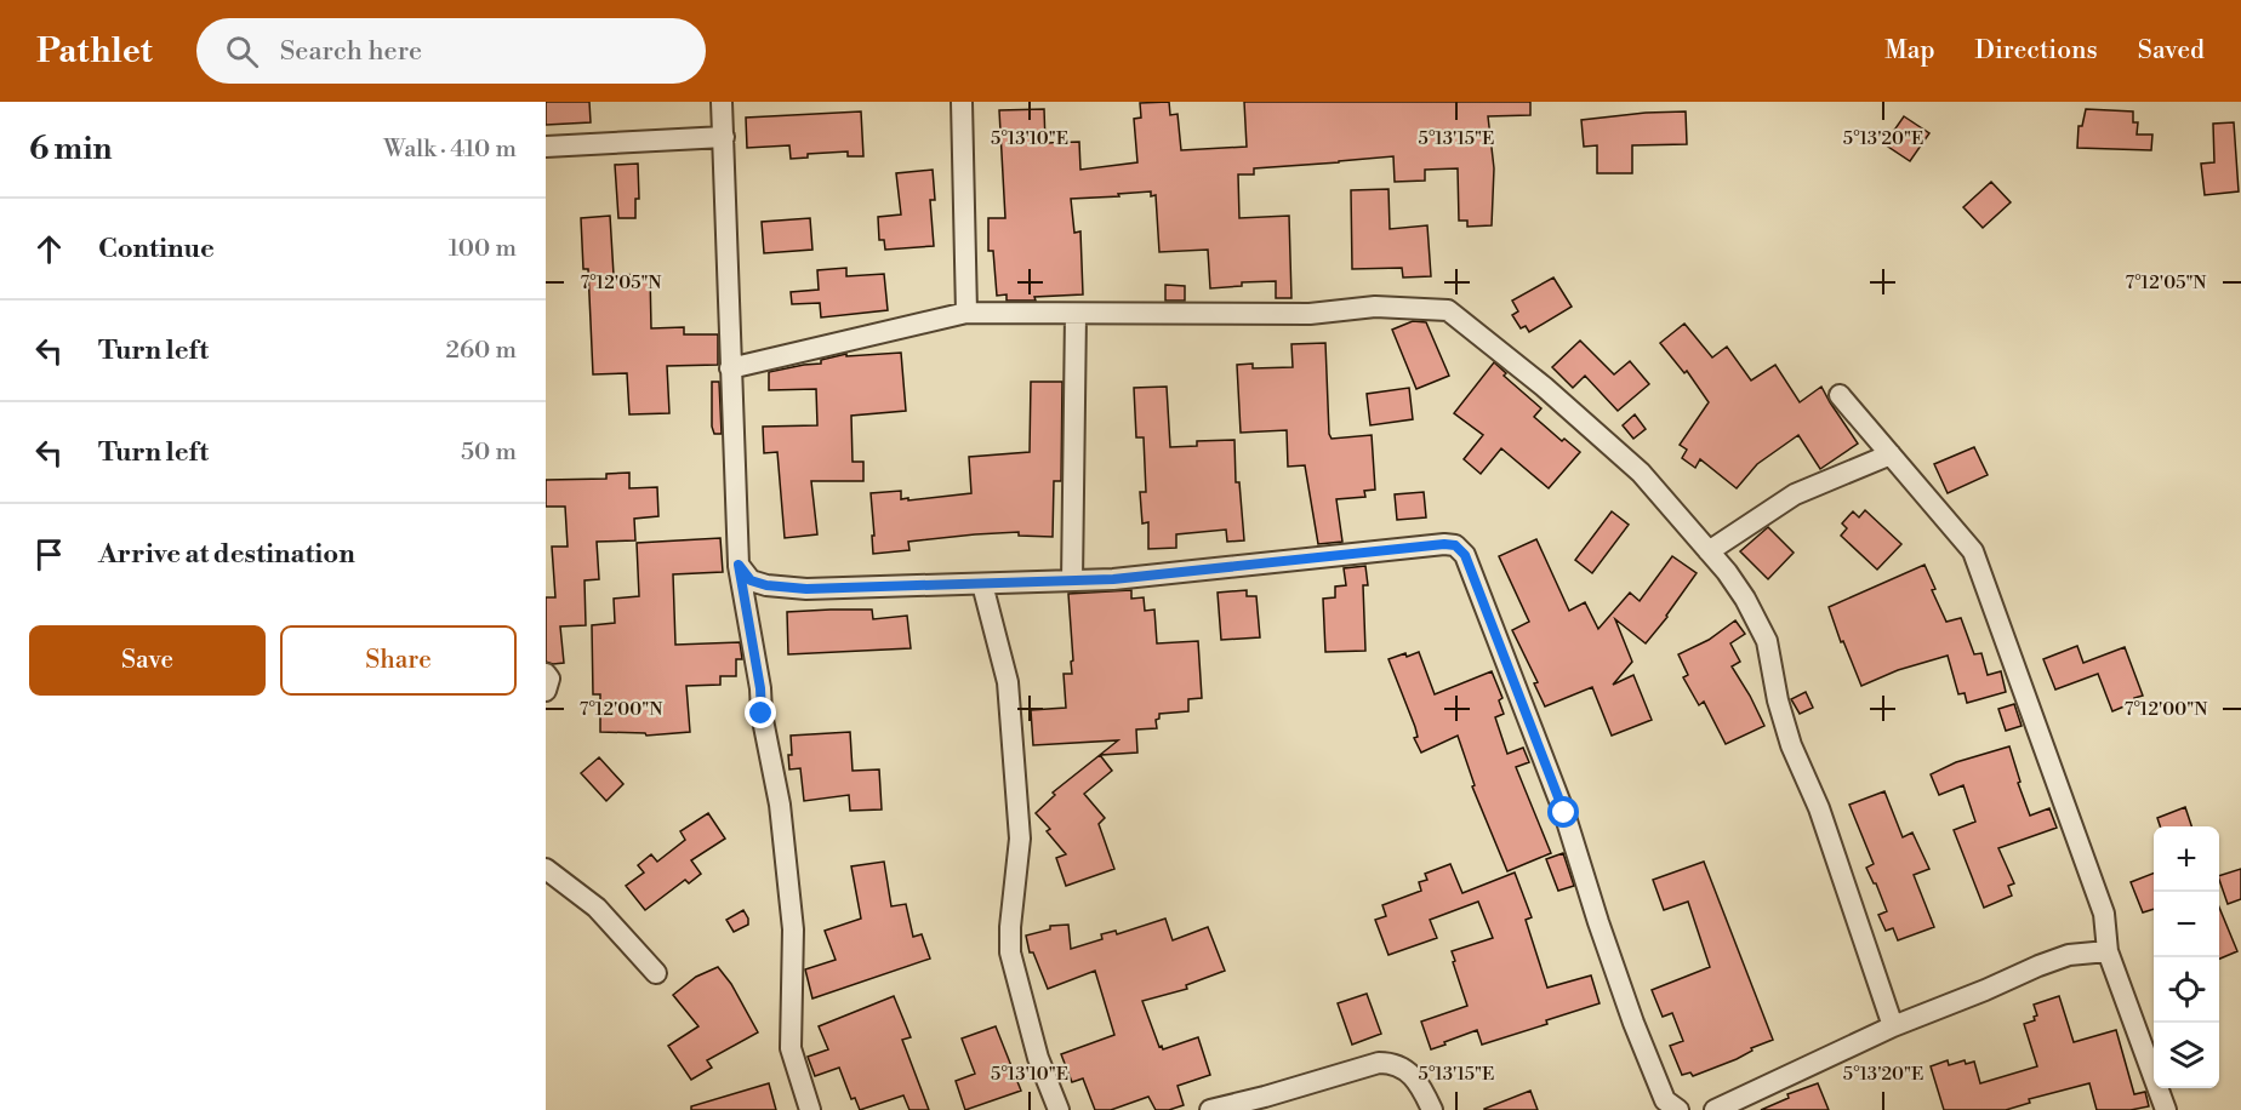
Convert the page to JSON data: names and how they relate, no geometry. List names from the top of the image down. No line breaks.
{"page":{"header":"Pathlet","search":"Search here","nav":["Map","Directions","Saved"],"heading":["6 min","Walk · 410 m"],"list":[["Continue","100 m"],["Turn left","260 m"],["Turn left","50 m"],"Arrive at destination"],"buttons":["Save","Share"],"map_buttons":["+","−"]},"coordinates":["5°13'10\"E","5°13'15\"E","5°13'20\"E","7°12'05\"N","7°12'00\"N"]}
